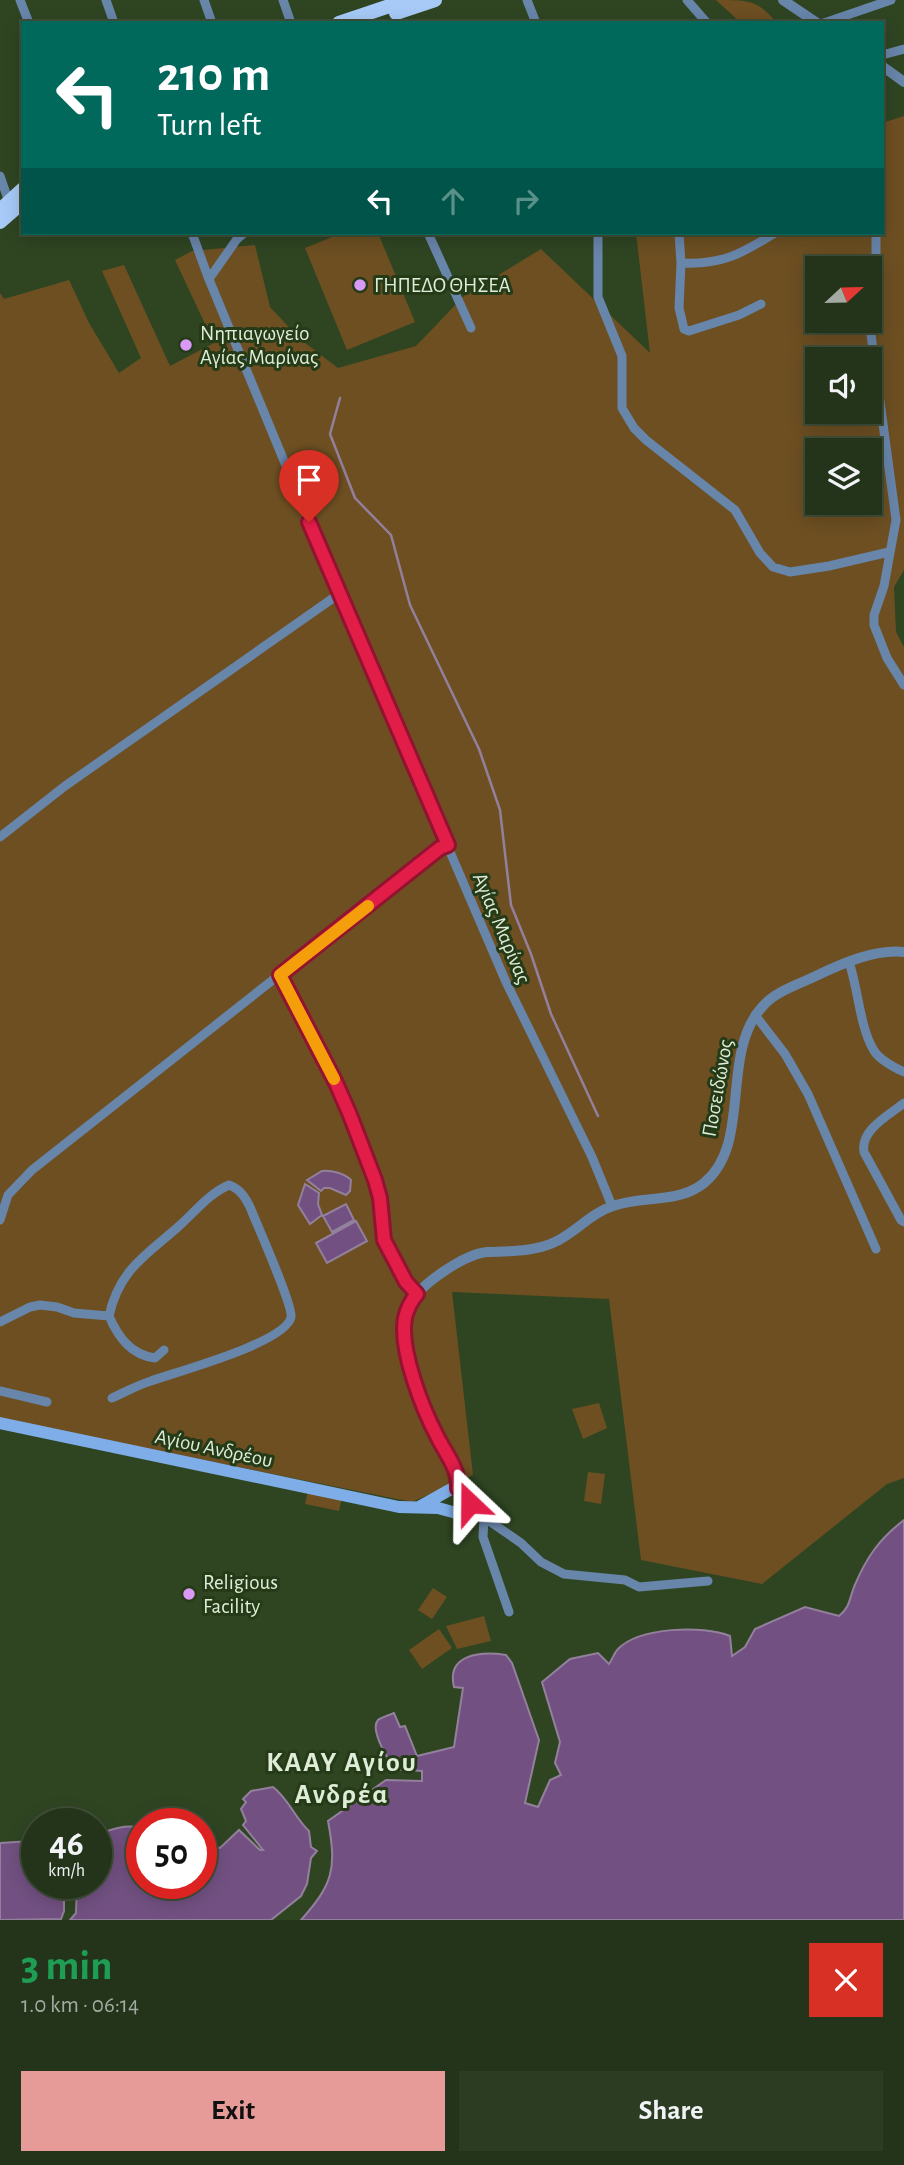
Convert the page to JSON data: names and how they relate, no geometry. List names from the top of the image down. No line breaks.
{"streets":{"main road":["Αγίου Ανδρέου"],"street":["Αγίας Μαρίνας","Ποσειδώνος"]},"crossings":[["Αγίας Μαρίνας","Ποσειδώνος"]],"districts":["ΚΑΑΥ Αγίου Ανδρέα"],"places":["ΓΗΠΕΔΟ ΘΗΣΕΑ","Νηπιαγωγείο Αγίας Μαρίνας","Religious Facility"],"north":"right","page":{"turn":["210 m","Turn left"],"speed":"46 km/h","limit":"50","heading":["3 min","1.0 km · 06:14"],"buttons":["Exit","Share"]}}
